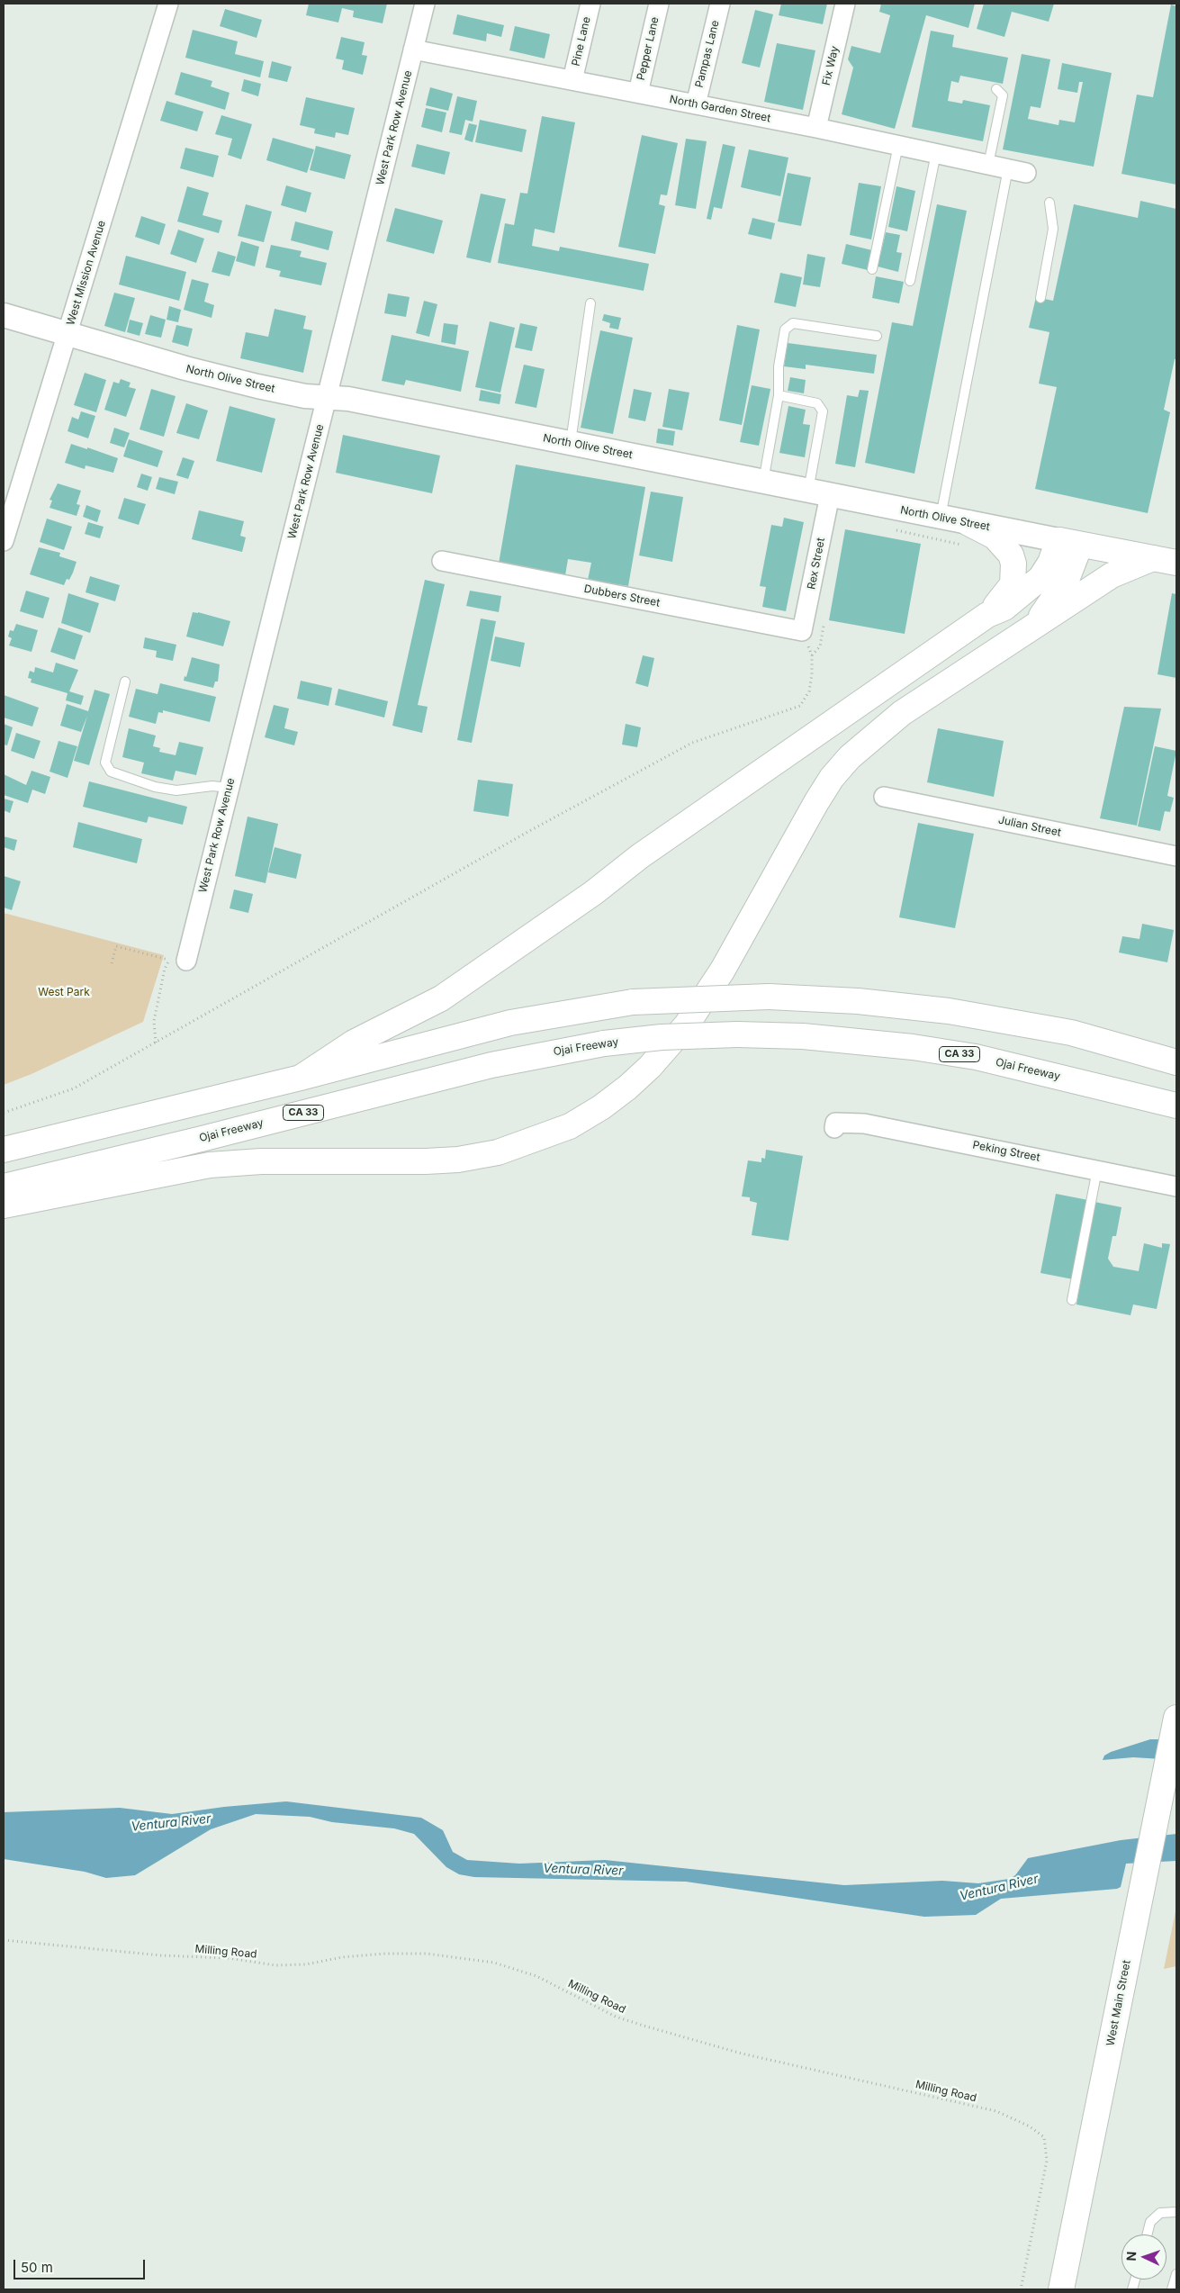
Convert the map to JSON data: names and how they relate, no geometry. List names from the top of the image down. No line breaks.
{"streets":{"main road":["North Olive Street","Ojai Freeway","CA 33","West Main Street"],"street":["Pine Lane","Pepper Lane","Pampas Lane","Fix Way","North Garden Street","West Park Row Avenue","West Mission Avenue","Rex Street","Dubbers Street","Julian Street","Peking Street"],"path":["Milling Road"]},"crossings":[["Pine Lane","North Garden Street"],["Pepper Lane","North Garden Street"],["Pampas Lane","North Garden Street"],["Fix Way","North Garden Street"],["North Garden Street","West Park Row Avenue"],["West Park Row Avenue","North Olive Street"],["West Mission Avenue","North Olive Street"],["North Olive Street","Rex Street"],["Rex Street","Dubbers Street"]],"water":["Ventura River"],"parks":["West Park"],"scale_bar":"50 m","north":"left"}
